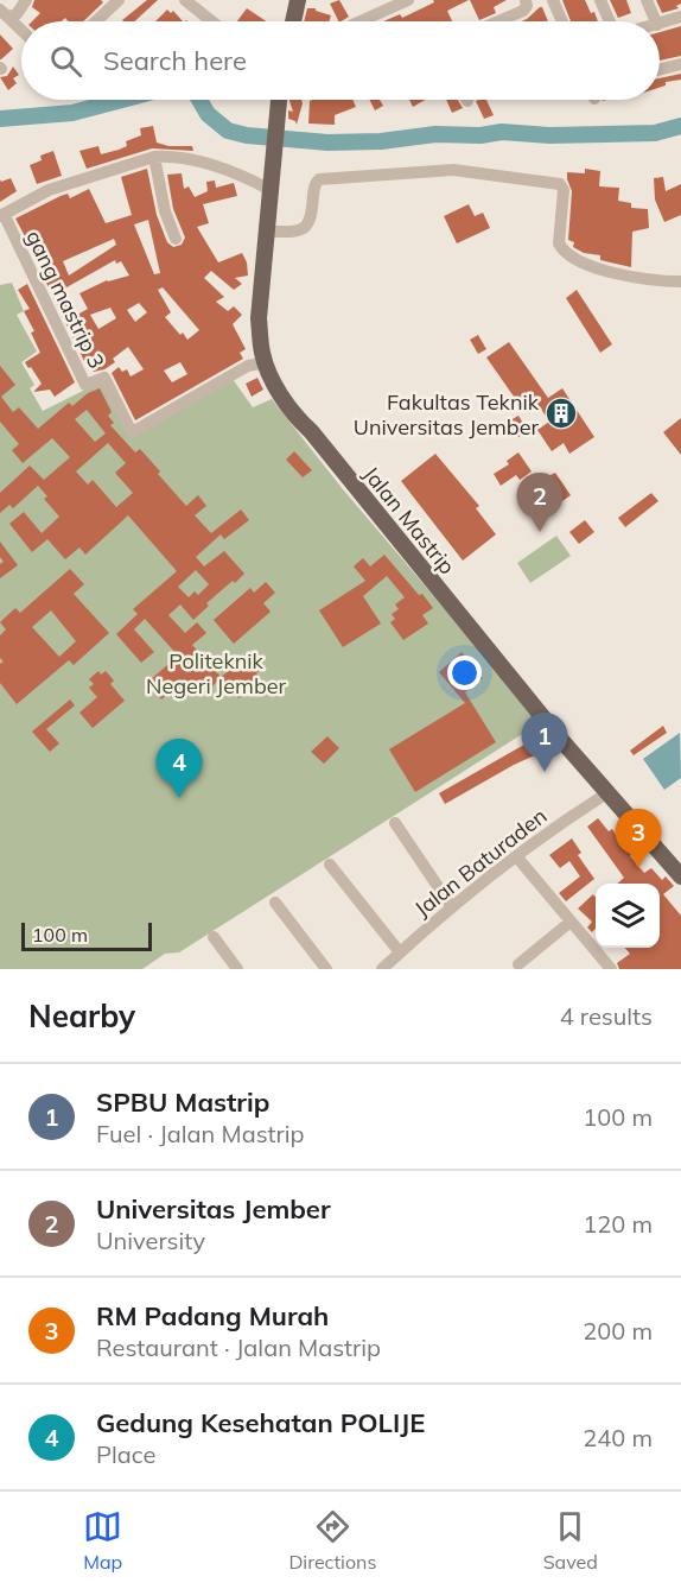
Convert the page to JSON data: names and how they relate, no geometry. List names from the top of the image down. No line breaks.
{"streets":{"main road":["Jalan Mastrip"],"street":["gang mastrip 3","Jalan Baturaden"]},"crossings":[["gang mastrip 3","Jalan Mastrip"],["Jalan Mastrip","Jalan Baturaden"]],"parks":["Politeknik Negeri Jember"],"places":{"building":["Fakultas Teknik Universitas Jember"]},"scale_bar":"100 m","page":{"search":"Search here","pins":["2","1","4","3"],"scale":"100 m","heading":["Nearby","4 results"],"list":[{"mark":"1","name":"SPBU Mastrip","note":"Fuel · Jalan Mastrip","value":"100 m"},{"mark":"2","name":"Universitas Jember","note":"University","value":"120 m"},{"mark":"3","name":"RM Padang Murah","note":"Restaurant · Jalan Mastrip","value":"200 m"},{"mark":"4","name":"Gedung Kesehatan POLIJE","note":"Place","value":"240 m"}],"nav":["Map","Directions","Saved"]}}
